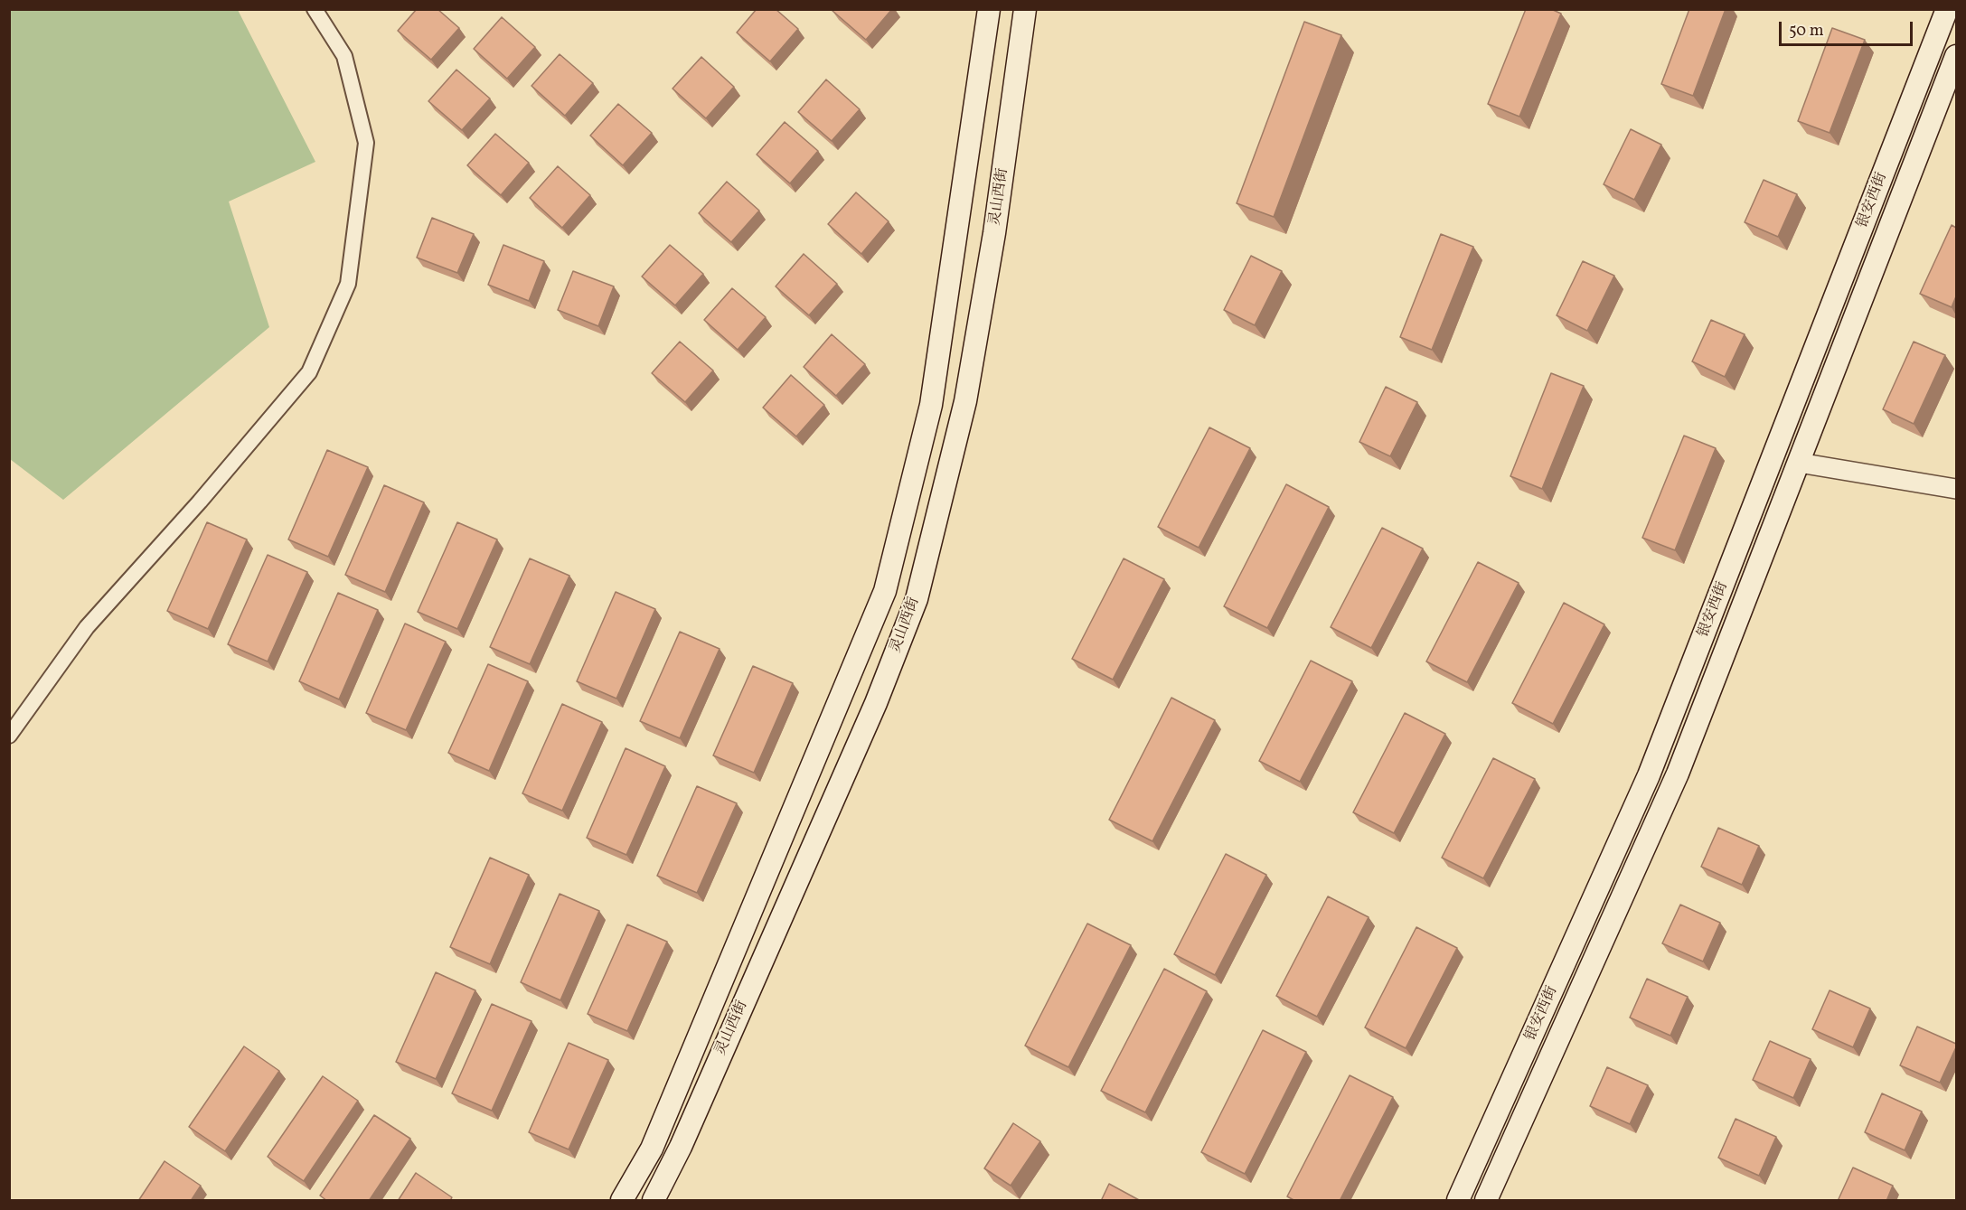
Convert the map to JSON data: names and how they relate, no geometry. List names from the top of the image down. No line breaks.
{"streets":{"main road":["灵山西街","银安西街"]},"scale_bar":"50 m"}
